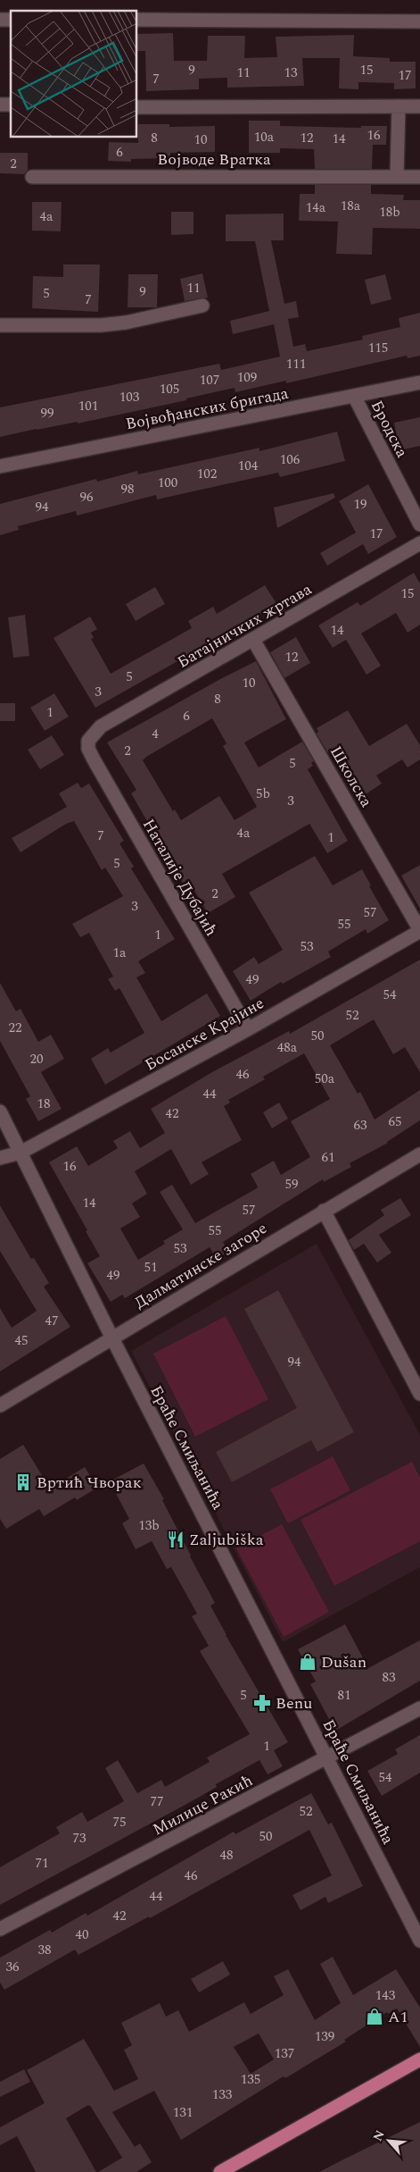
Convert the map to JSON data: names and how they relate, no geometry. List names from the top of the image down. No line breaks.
{"streets":{"street":["Војводе Вратка","Војвођанских бригада","Бродска","Батајничких жртава","Школска","Наталије Дубајић","Босанске Крајине","Далматинске загоре","Браће Смиљанића","Милице Ракић"]},"crossings":[["Војвођанских бригада","Бродска"],["Батајничких жртава","Школска"],["Батајничких жртава","Наталије Дубајић"],["Школска","Босанске Крајине"],["Наталије Дубајић","Босанске Крајине"],["Босанске Крајине","Браће Смиљанића"],["Далматинске загоре","Браће Смиљанића"],["Браће Смиљанића","Милице Ракић"]],"places":{"building":["Вртић Чворак"],"restaurant":["Zaljubiška"],"shop":["Dušan","A1"],"pharmacy":["Benu"]},"house_numbers":["9","15","11","13","17","7","16","10a","8","12","14","10","6","2","18a","14a","18b","4a","11","9","5","7","115","111","109","107","105","103","101","99","106","104","102","100","98","96","19","94","17","15","14","12","5","10","3","8","1","6","4","2","5","5b","3","4a","7","1","5","2","3","57","55","1","53","1a","49","54","52","22","50","48a","20","46","50a","44","18","42","65","63","61","16","59","14","57","55","53","51","49","47","45","94","13b","83","5","81","1","54","77","52","75","50","73","48","71","46","44","42","40","38","36","143","139","137","135","133","131"],"north":"top left"}
